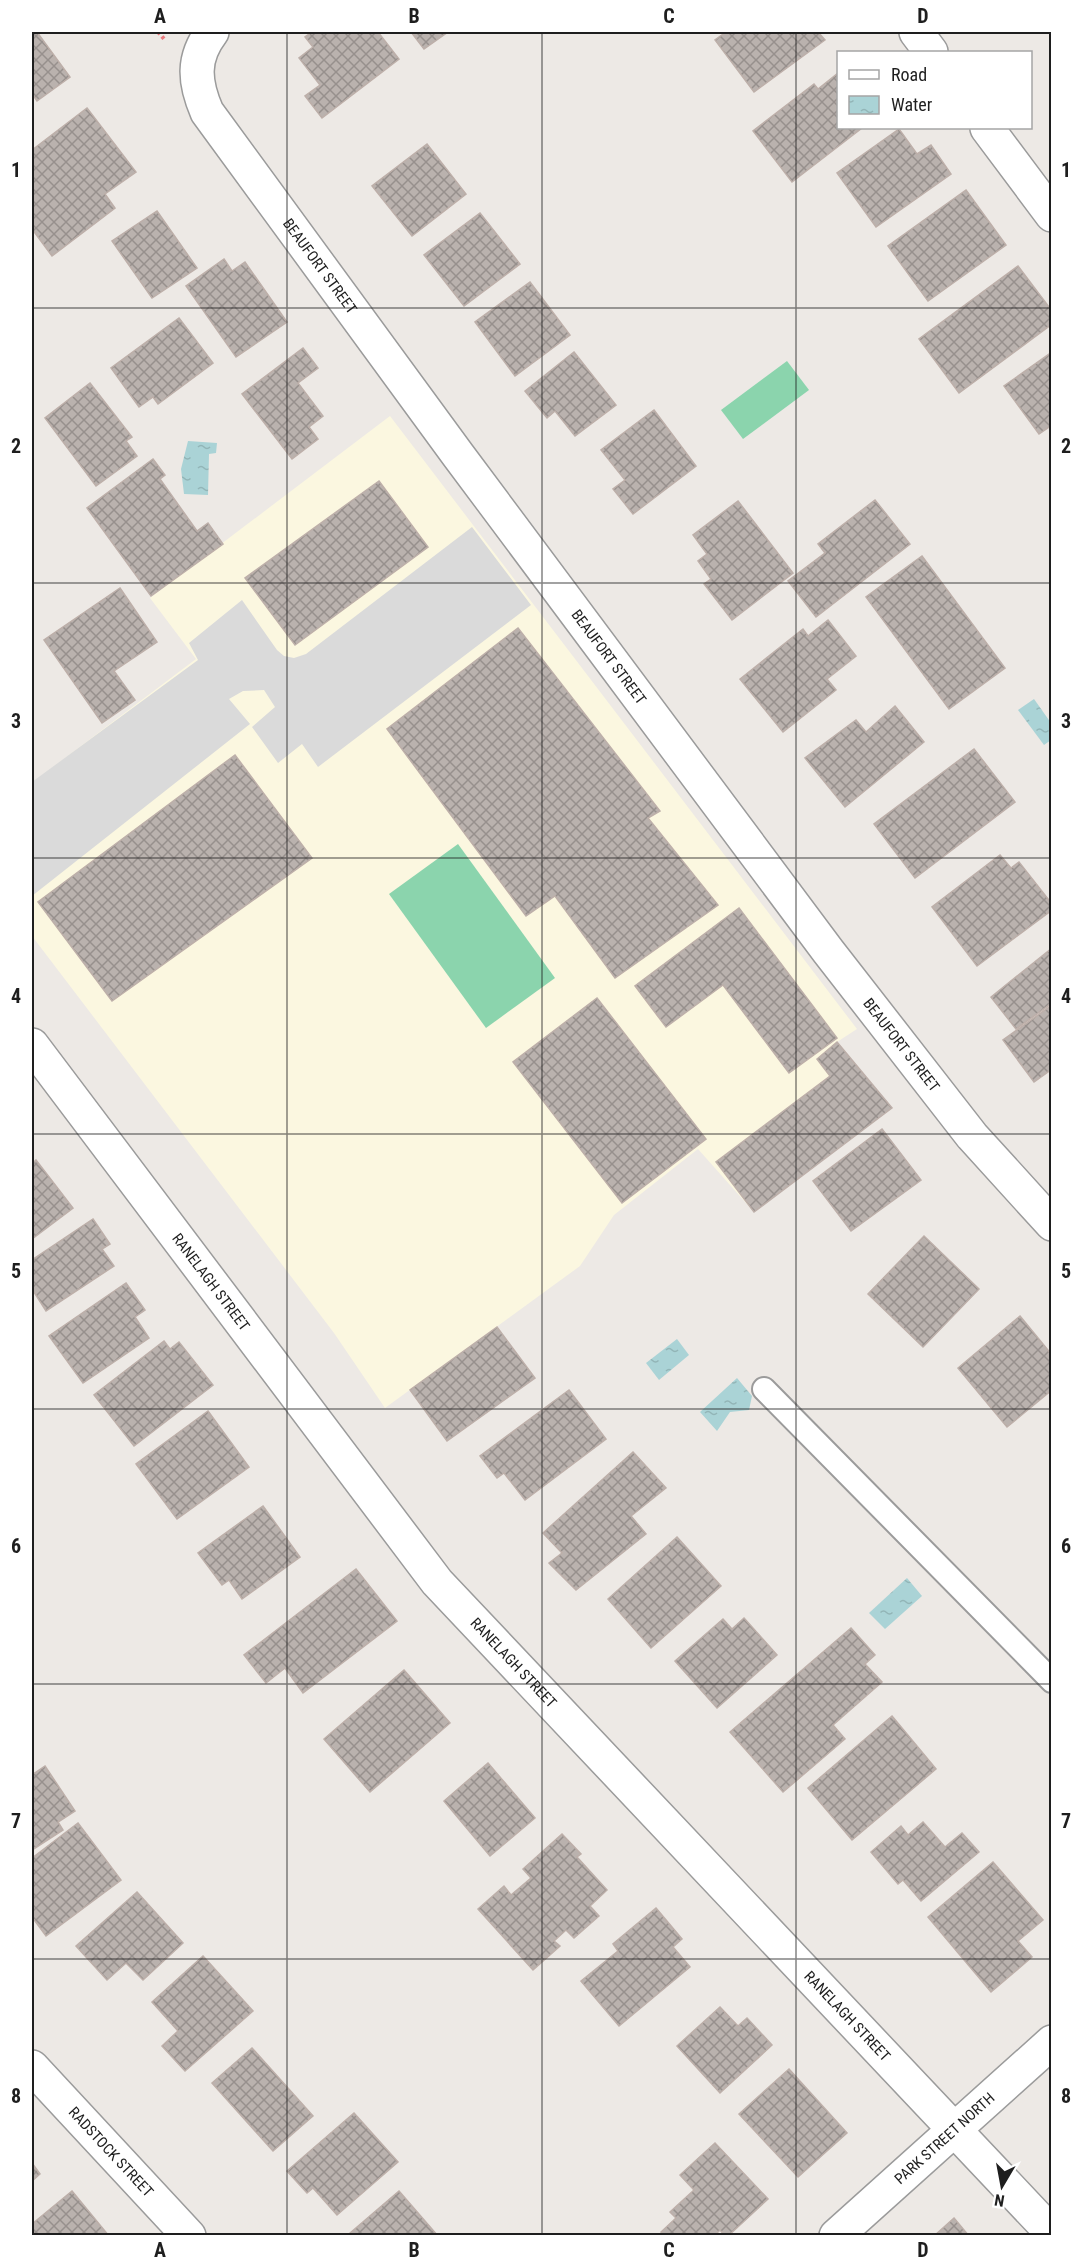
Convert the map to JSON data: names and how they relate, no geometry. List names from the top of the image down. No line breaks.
{"streets":{"street":["BEAUFORT STREET","RANELAGH STREET","PARK STREET NORTH","RADSTOCK STREET"]},"crossings":[["RANELAGH STREET","PARK STREET NORTH"]],"legend":["Road","Water"],"north":"bottom","grid":{"columns":["A","B","C","D"],"rows":["1","2","3","4","5","6","7","8"]}}
